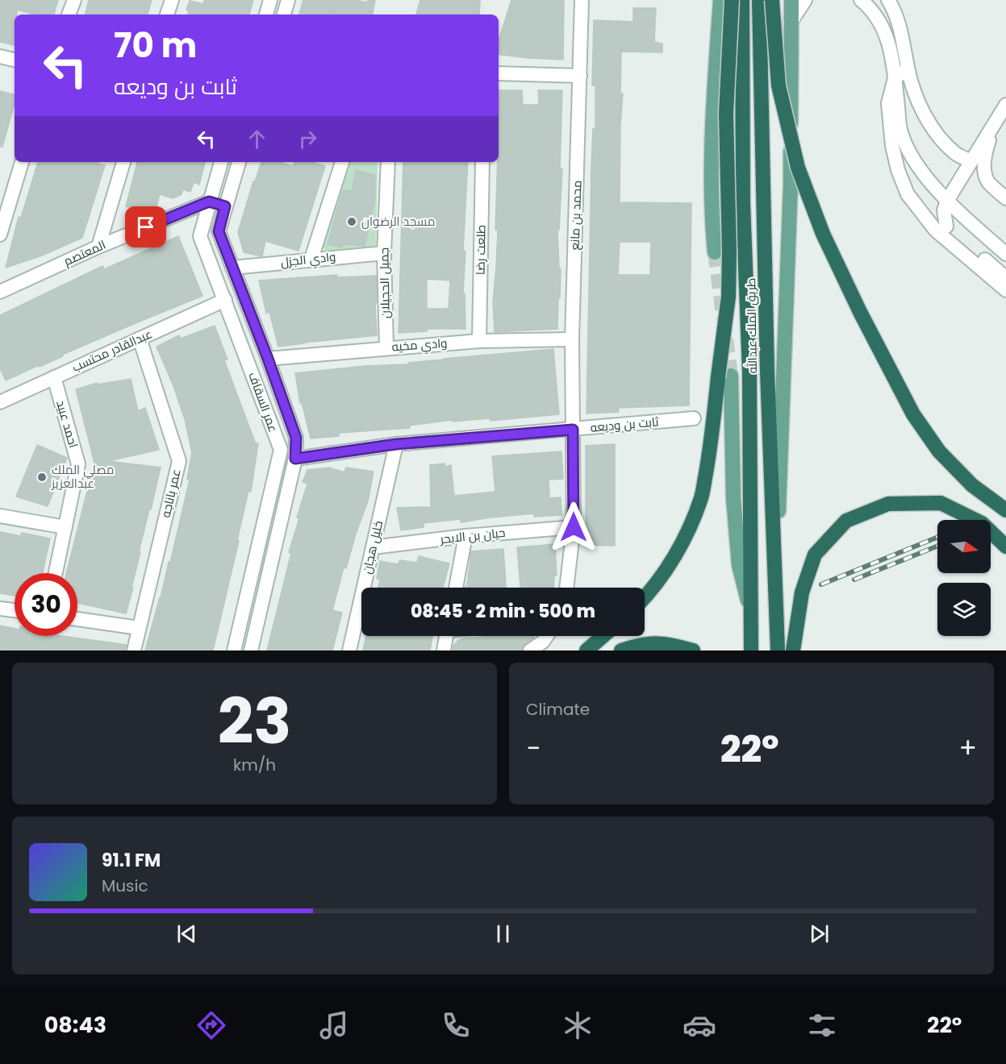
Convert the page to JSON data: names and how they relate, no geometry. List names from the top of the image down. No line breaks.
{"streets":{"highway":["طريق الملك عبدالله"],"street":["محمد بن مانع","طلعت رضا","المعتصم","وادي الجزل","جميل الحجيلان","وادي مخيه","عبدالقادر محتسب","عمر السقاف","احمد عبيد","ثابت بن وديعه","عمر باناجه","حيان بن الابحر","خليل هجان"]},"crossings":[["محمد بن مانع","وادي مخيه"],["محمد بن مانع","ثابت بن وديعه"],["محمد بن مانع","حيان بن الابحر"],["طلعت رضا","وادي مخيه"],["المعتصم","عمر السقاف"],["وادي الجزل","جميل الحجيلان"],["وادي الجزل","عمر السقاف"],["جميل الحجيلان","وادي مخيه"],["وادي مخيه","عمر السقاف"],["عبدالقادر محتسب","عمر السقاف"],["عبدالقادر محتسب","احمد عبيد"],["عبدالقادر محتسب","عمر باناجه"],["عمر السقاف","ثابت بن وديعه"],["ثابت بن وديعه","خليل هجان"],["حيان بن الابحر","خليل هجان"]],"places":["مسجد الرضوان","مصلي الملك عبدالعزيز"],"north":"right","page":{"turn":["70 m","ثابت بن وديعه"],"limit":"30","trip":"08:45 · 2 min · 500 m","tile":[["23","km/h"],"Climate"],"heat":["−","22°","+"],"song":["91.1 FM","Music"],"tabs":["08:43","22°"]}}
